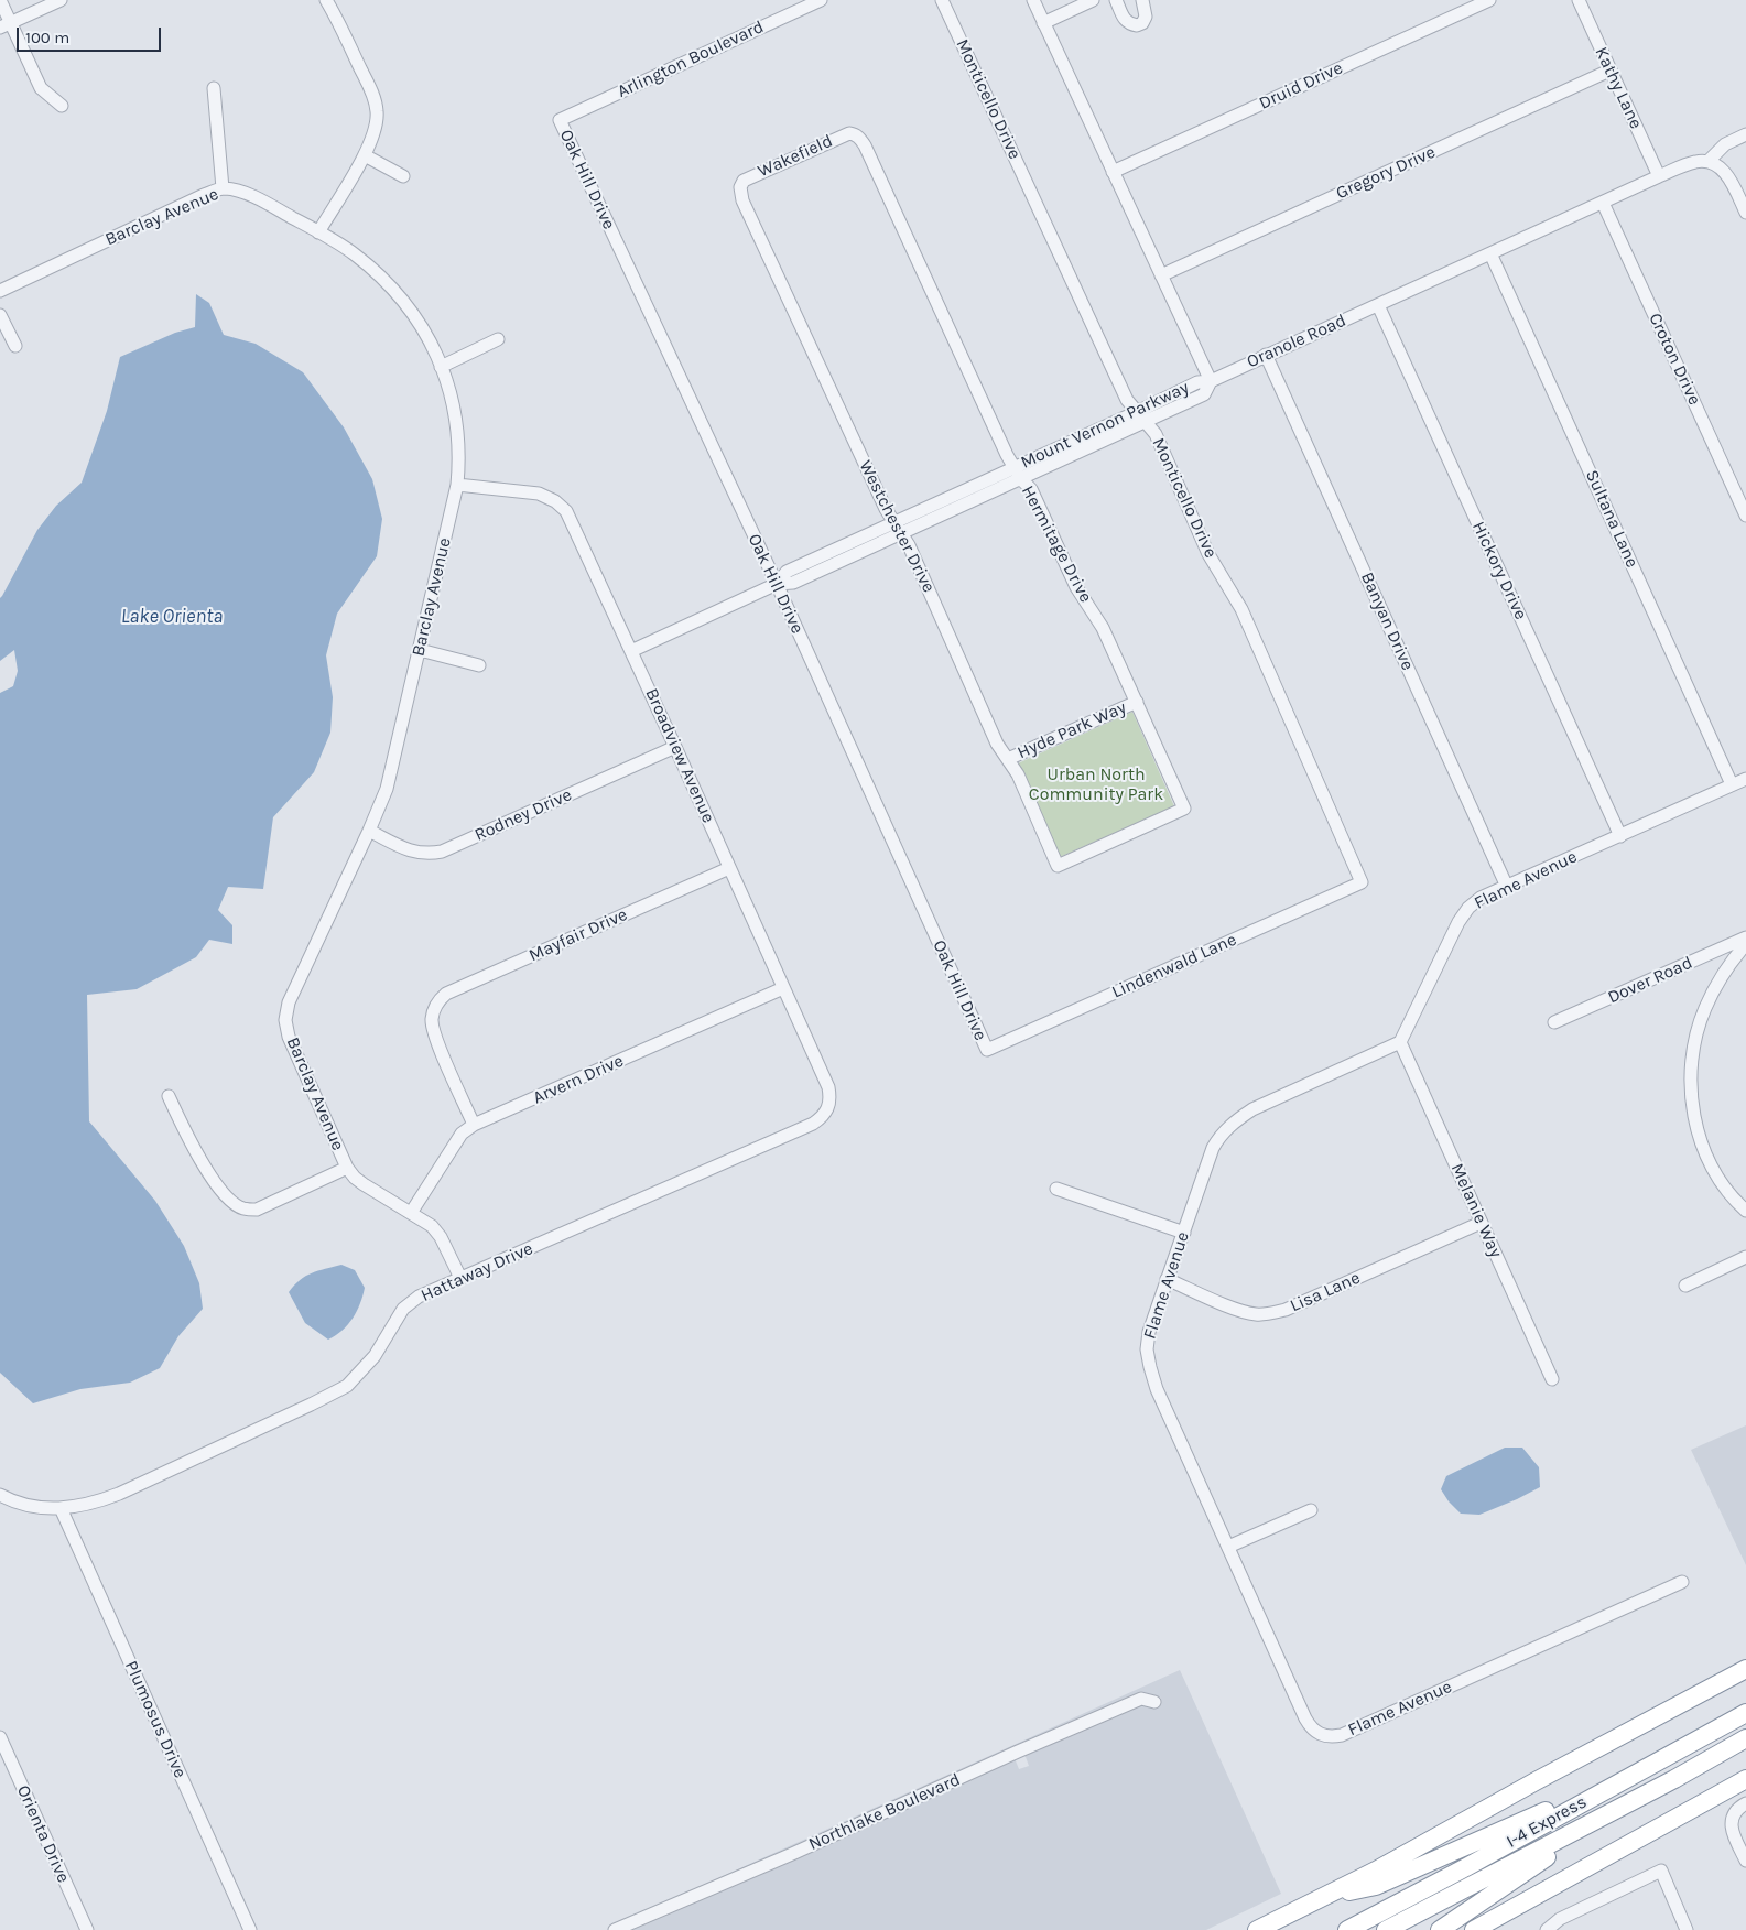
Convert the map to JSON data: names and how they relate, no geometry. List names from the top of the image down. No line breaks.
{"streets":{"highway":["I-4 Express"],"street":["Arlington Boulevard","Druid Drive","Kathy Lane","Monticello Drive","Wakefield","Gregory Drive","Oak Hill Drive","Barclay Avenue","Oranole Road","Croton Drive","Mount Vernon Parkway","Sultana Lane","Westchester Drive","Hermitage Drive","Hickory Drive","Banyan Drive","Hyde Park Way","Broadview Avenue","Rodney Drive","Flame Avenue","Mayfair Drive","Lindenwald Lane","Dover Road","Arvern Drive","Melanie Way","Hattaway Drive","Lisa Lane","Plumosus Drive","Northlake Boulevard","Orienta Drive"]},"crossings":[["Arlington Boulevard","Oak Hill Drive"],["Kathy Lane","Gregory Drive"],["Kathy Lane","Oranole Road"],["Monticello Drive","Mount Vernon Parkway"],["Monticello Drive","Lindenwald Lane"],["Wakefield","Westchester Drive"],["Wakefield","Hermitage Drive"],["Oak Hill Drive","Mount Vernon Parkway"],["Oak Hill Drive","Lindenwald Lane"],["Barclay Avenue","Broadview Avenue"],["Barclay Avenue","Rodney Drive"],["Barclay Avenue","Arvern Drive"],["Barclay Avenue","Hattaway Drive"],["Oranole Road","Croton Drive"],["Oranole Road","Mount Vernon Parkway"],["Oranole Road","Sultana Lane"],["Oranole Road","Hickory Drive"],["Oranole Road","Banyan Drive"],["Mount Vernon Parkway","Westchester Drive"],["Mount Vernon Parkway","Hermitage Drive"],["Mount Vernon Parkway","Broadview Avenue"],["Sultana Lane","Flame Avenue"],["Westchester Drive","Hermitage Drive"],["Westchester Drive","Hyde Park Way"],["Hermitage Drive","Hyde Park Way"],["Hickory Drive","Flame Avenue"],["Banyan Drive","Flame Avenue"],["Broadview Avenue","Rodney Drive"],["Broadview Avenue","Mayfair Drive"],["Broadview Avenue","Arvern Drive"],["Broadview Avenue","Hattaway Drive"],["Flame Avenue","Melanie Way"],["Flame Avenue","Lisa Lane"],["Mayfair Drive","Arvern Drive"],["Melanie Way","Lisa Lane"],["Hattaway Drive","Plumosus Drive"]],"water":["Lake Orienta"],"parks":["Urban North Community Park"],"scale_bar":"100 m"}
